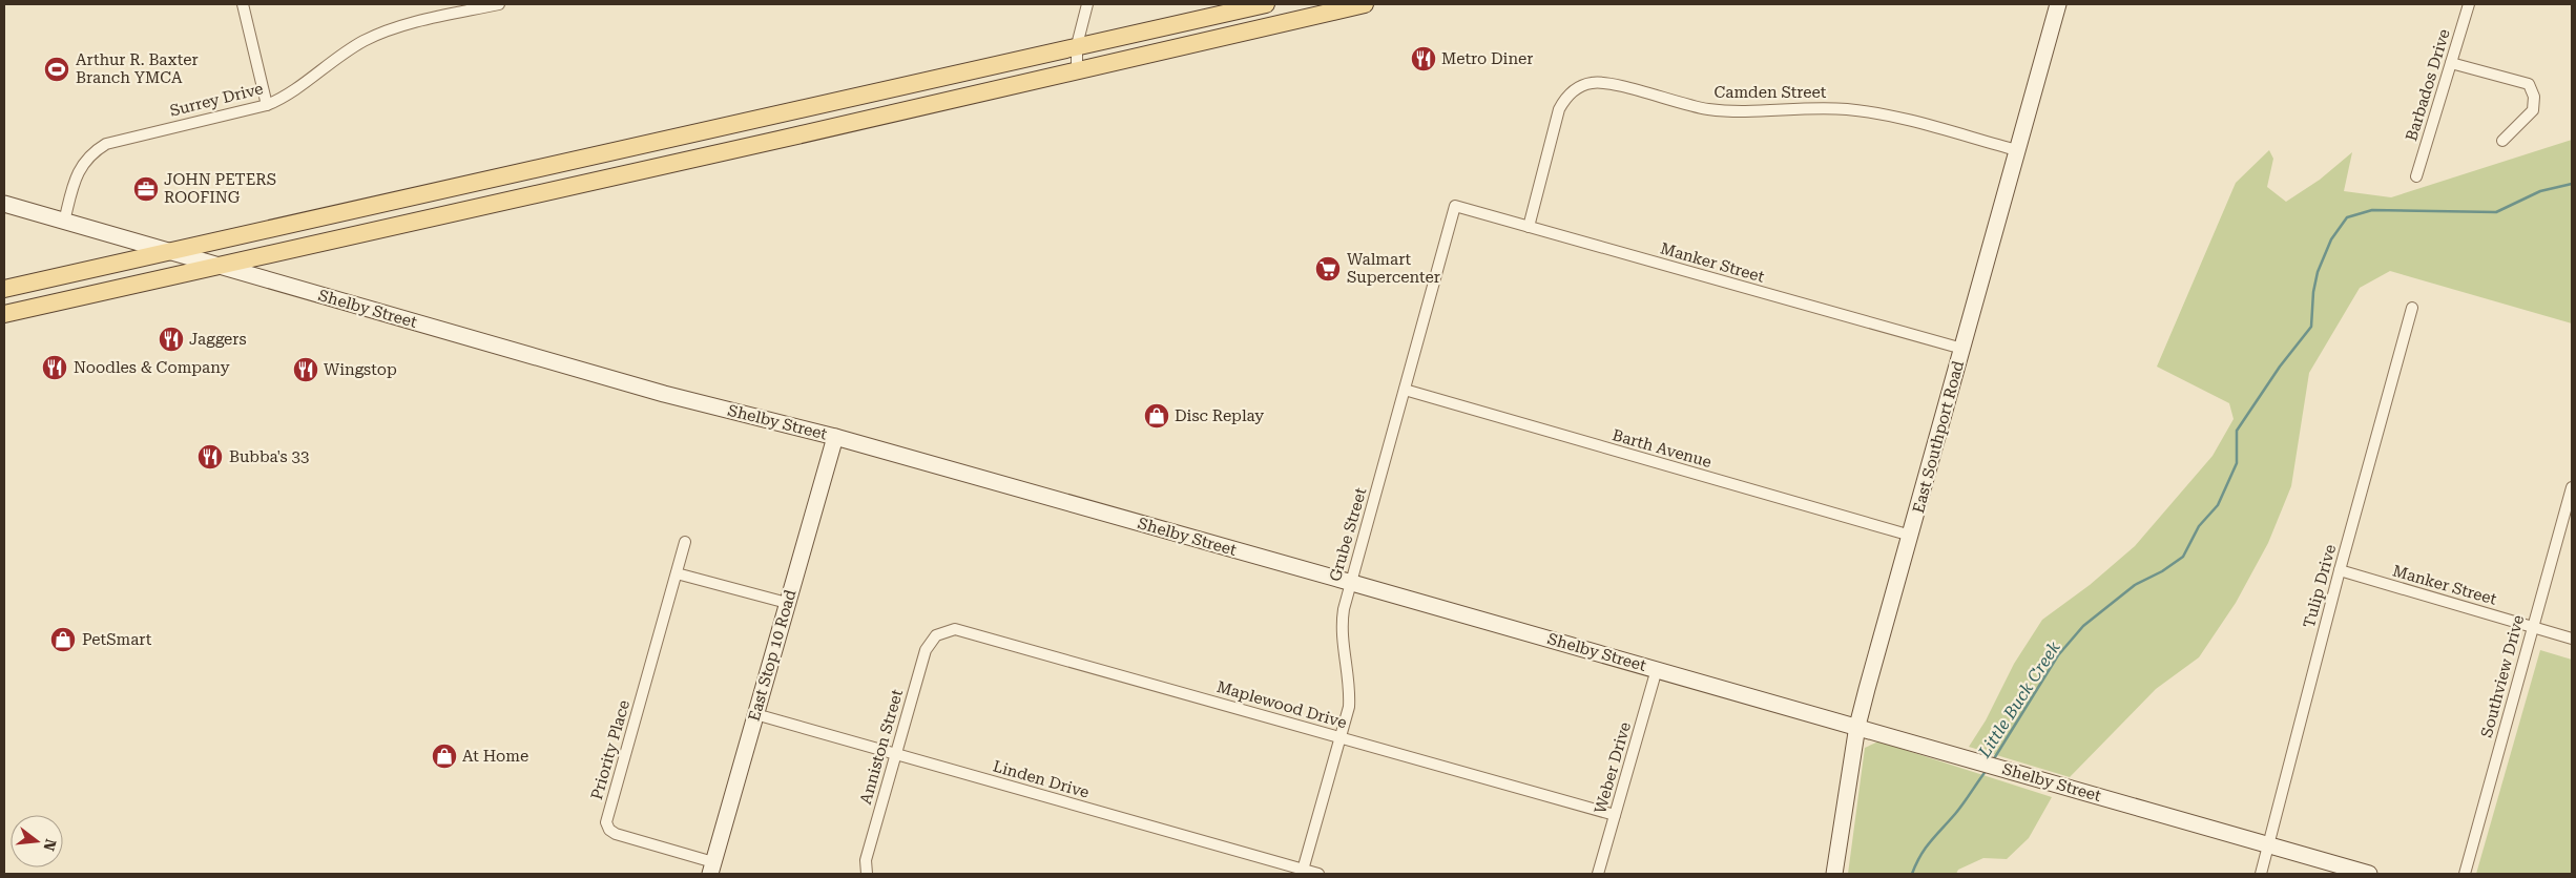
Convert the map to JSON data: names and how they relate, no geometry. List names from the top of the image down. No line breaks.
{"streets":{"street":["Barbados Drive","Camden Street","Surrey Drive","Manker Street","Shelby Street","East Southport Road","Barth Avenue","Grube Street","Tulip Drive","East Stop 10 Road","Southview Drive","Maplewood Drive","Anniston Street","Priority Place","Weber Drive","Linden Drive"]},"crossings":[["Camden Street","Manker Street"],["Camden Street","East Southport Road"],["Surrey Drive","Shelby Street"],["Manker Street","East Southport Road"],["Manker Street","Grube Street"],["Manker Street","Tulip Drive"],["Manker Street","Southview Drive"],["Shelby Street","East Southport Road"],["Shelby Street","Grube Street"],["Shelby Street","Tulip Drive"],["Shelby Street","East Stop 10 Road"],["Shelby Street","Weber Drive"],["East Southport Road","Barth Avenue"],["Barth Avenue","Grube Street"],["Grube Street","Maplewood Drive"],["Grube Street","Linden Drive"],["East Stop 10 Road","Priority Place"],["East Stop 10 Road","Linden Drive"],["Maplewood Drive","Anniston Street"],["Maplewood Drive","Weber Drive"],["Anniston Street","Linden Drive"]],"water":["Little Buck Creek"],"places":{"restaurant":["Metro Diner","Jaggers","Noodles & Company","Wingstop","Bubba's 33"],"sports":["Arthur R. Baxter Branch YMCA"],"office":["JOHN PETERS ROOFING"],"supermarket":["Walmart Supercenter"],"shop":["Disc Replay","PetSmart","At Home"]},"north":"right"}
